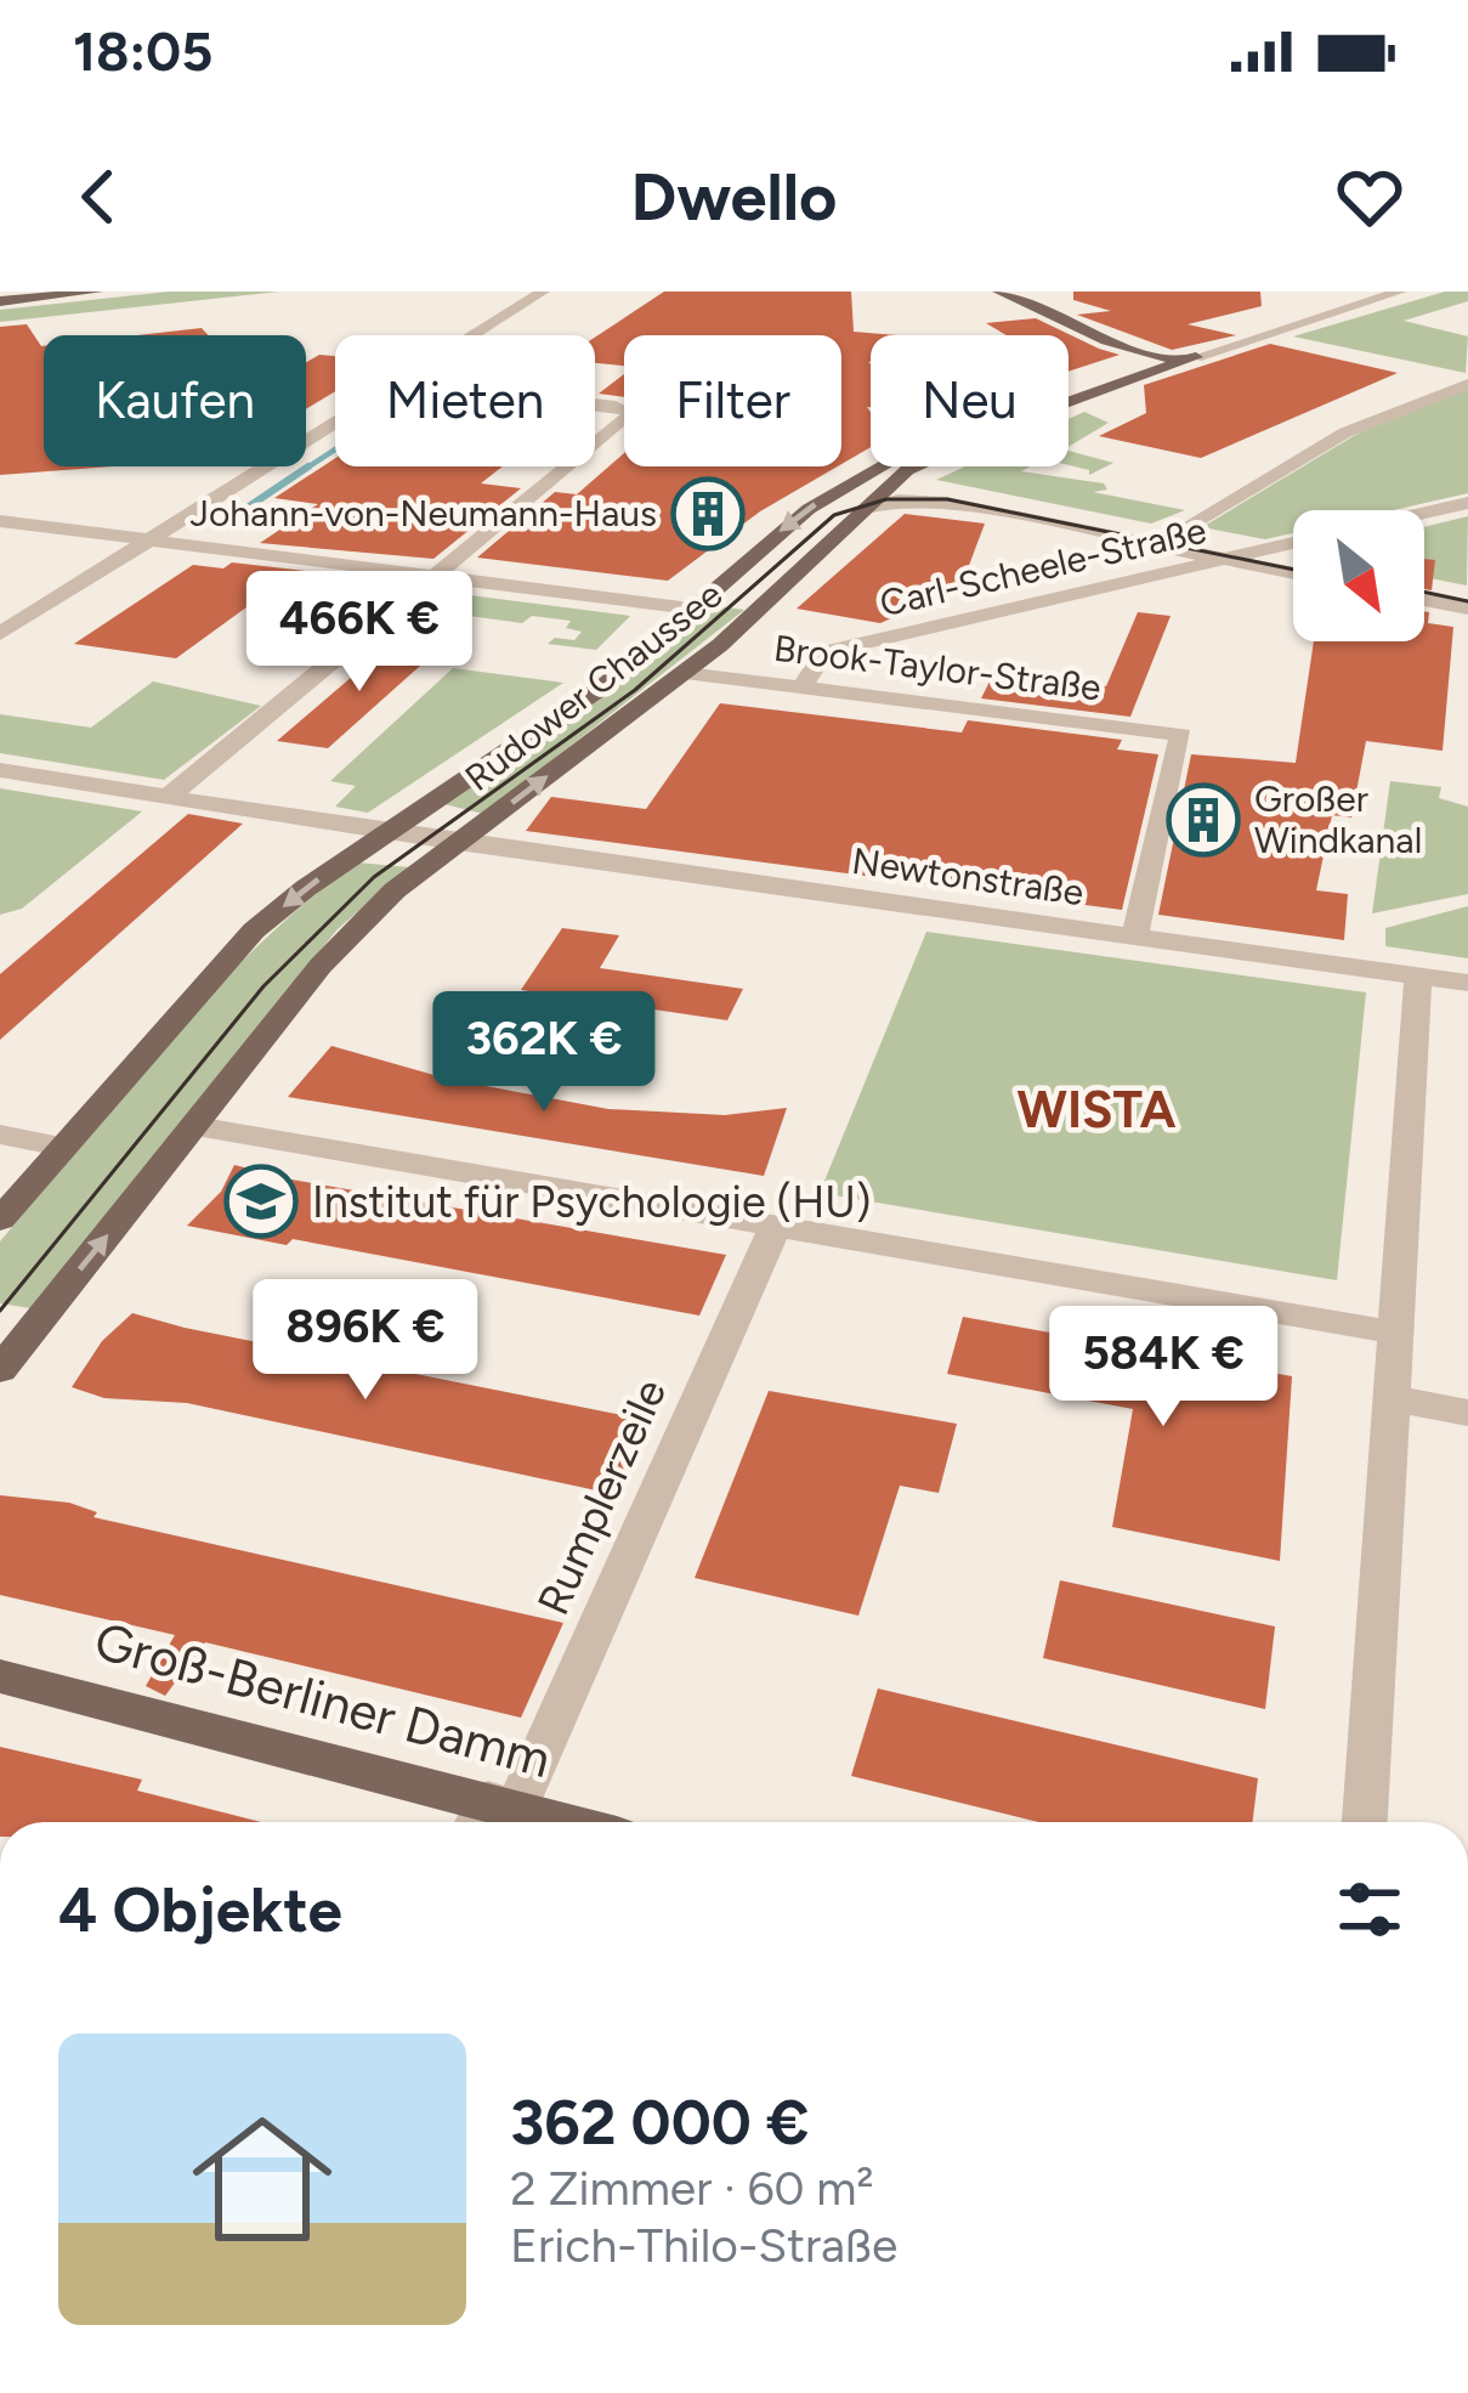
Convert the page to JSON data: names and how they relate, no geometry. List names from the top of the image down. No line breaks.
{"streets":{"main road":["Rudower Chaussee","Groß-Berliner Damm"],"street":["Carl-Scheele-Straße","Brook-Taylor-Straße","Newtonstraße","Rumplerzeile"]},"crossings":[["Carl-Scheele-Straße","Brook-Taylor-Straße"],["Brook-Taylor-Straße","Rudower Chaussee"],["Brook-Taylor-Straße","Newtonstraße"],["Rudower Chaussee","Newtonstraße"],["Rumplerzeile","Groß-Berliner Damm"]],"districts":["WISTA"],"places":{"building":["Johann-von-Neumann-Haus","Großer Windkanal"],"school or university":["Institut für Psychologie (HU)"]},"north":"bottom right","page":{"status":"18:05","header":"Dwello","chip":["Kaufen","Mieten","Filter","Neu"],"price":["466K €","362K €","896K €","584K €"],"heading":"4 Objekte","list":[{"name":"362 000 €","note":"2 Zimmer · 60 m² · Erich-Thilo-Straße"}]}}
